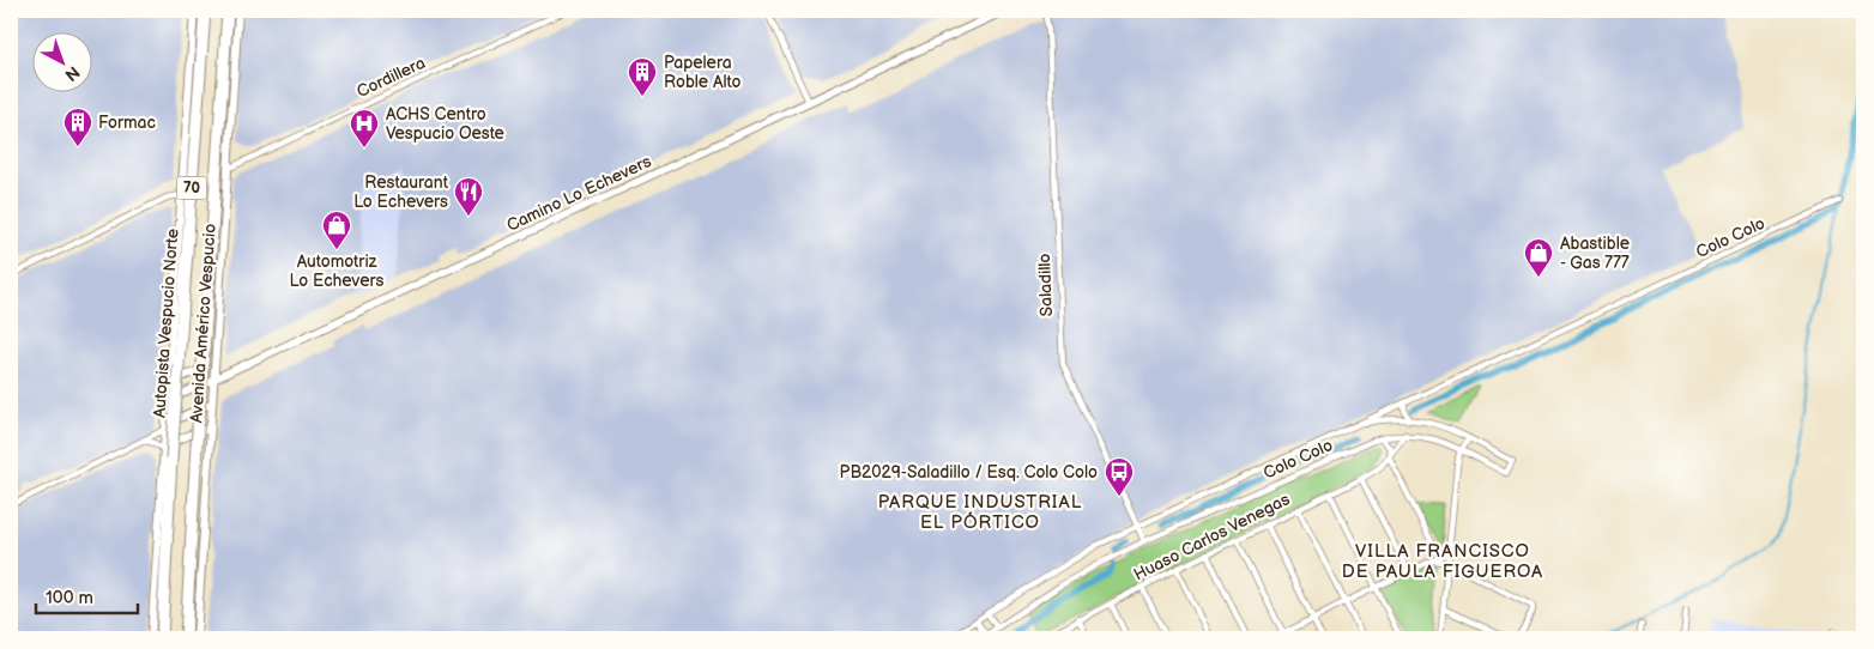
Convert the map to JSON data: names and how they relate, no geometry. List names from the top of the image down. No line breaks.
{"streets":{"highway":["70","Autopista Vespucio Norte"],"main road":["Camino Lo Echevers","Avenida Américo Vespucio"],"street":["Cordillera","Colo Colo","Saladillo","Huaso Carlos Venegas"]},"crossings":[["Cordillera","Avenida Américo Vespucio"],["Camino Lo Echevers","Avenida Américo Vespucio"],["Colo Colo","Saladillo"],["Colo Colo","Huaso Carlos Venegas"]],"districts":["PARQUE INDUSTRIAL EL PÓRTICO","VILLA FRANCISCO DE PAULA FIGUEROA"],"places":{"building":["Papelera Roble Alto","Formac"],"hospital":["ACHS Centro Vespucio Oeste"],"restaurant":["Restaurant Lo Echevers"],"shop":["Automotriz Lo Echevers","Abastible - Gas 777"],"bus stop":["PB2029-Saladillo / Esq. Colo Colo"]},"scale_bar":"100 m","north":"bottom right"}
